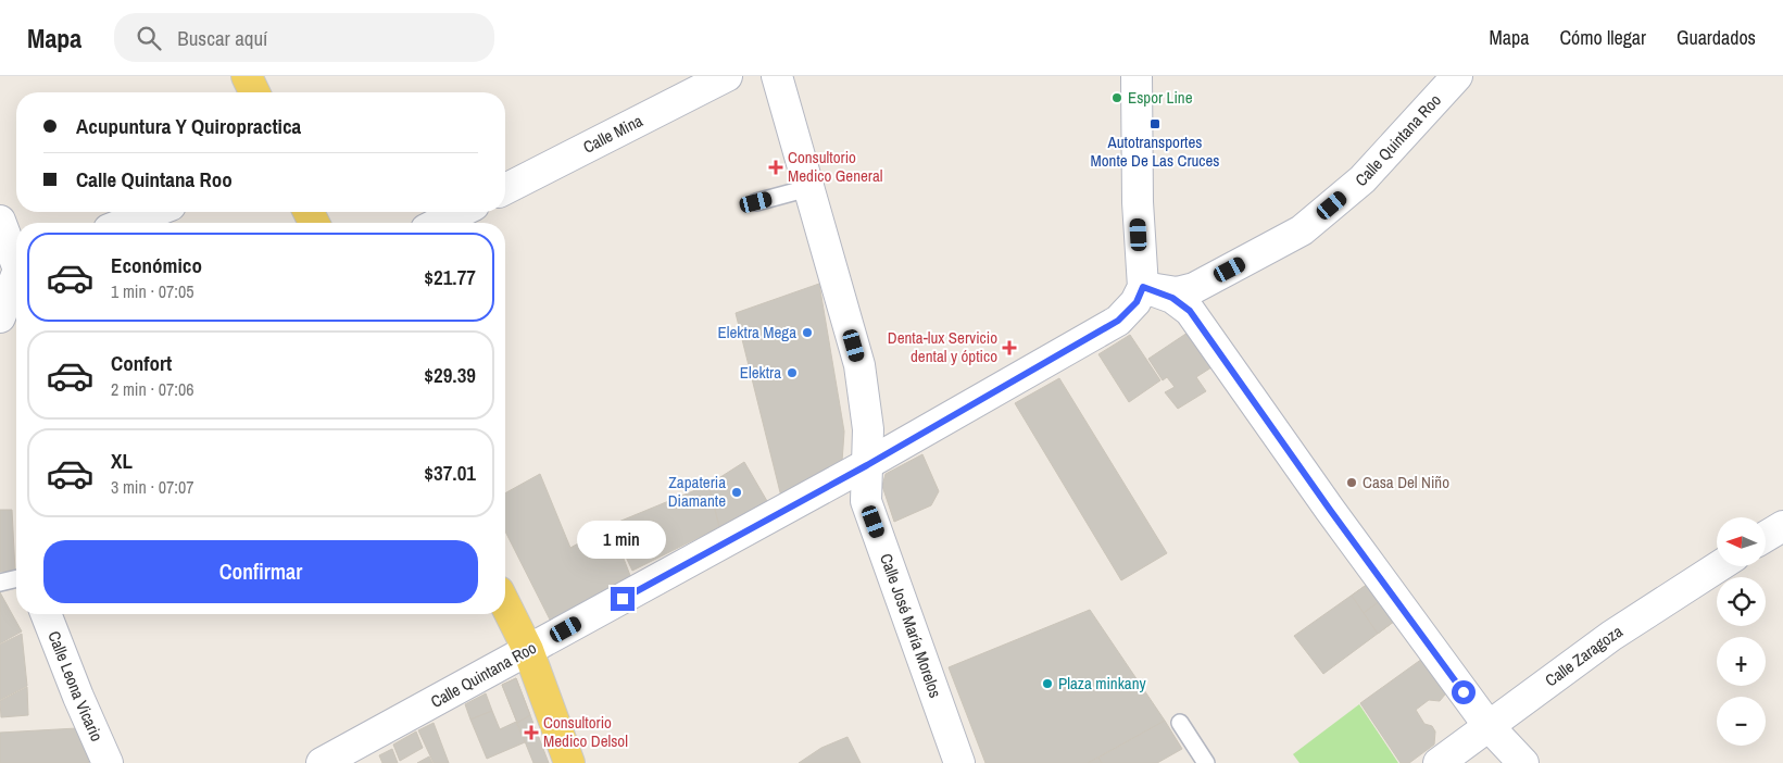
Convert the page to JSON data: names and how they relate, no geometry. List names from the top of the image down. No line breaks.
{"streets":{"main road":["Calle Mina","Calle Quintana Roo","Calle José María Morelos","Calle Zaragoza","Calle Leona Vicario"]},"crossings":[["Calle Quintana Roo","Calle José María Morelos"]],"places":{"other":["Espor Line","Elektra Mega","Elektra","Casa Del Niño","Zapateria Diamante","Plaza minkany"],"transit":["Autotransportes Monte De Las Cruces"],"health":["Consultorio Medico General","Denta-lux Servicio dental y óptico","Consultorio Medico Delsol"]},"north":"left","page":{"header":"Mapa","search":"Buscar aquí","nav":["Mapa","Cómo llegar","Guardados"],"banner":["Acupuntura Y Quiropractica","Calle Quintana Roo"],"list":[{"name":"Económico","note":"1 min · 07:05","value":"$21.77"},{"name":"Confort","note":"2 min · 07:06","value":"$29.39"},{"name":"XL","note":"3 min · 07:07","value":"$37.01"}],"map_buttons":["+","−"],"bubble":"1 min","buttons":"Confirmar"}}
